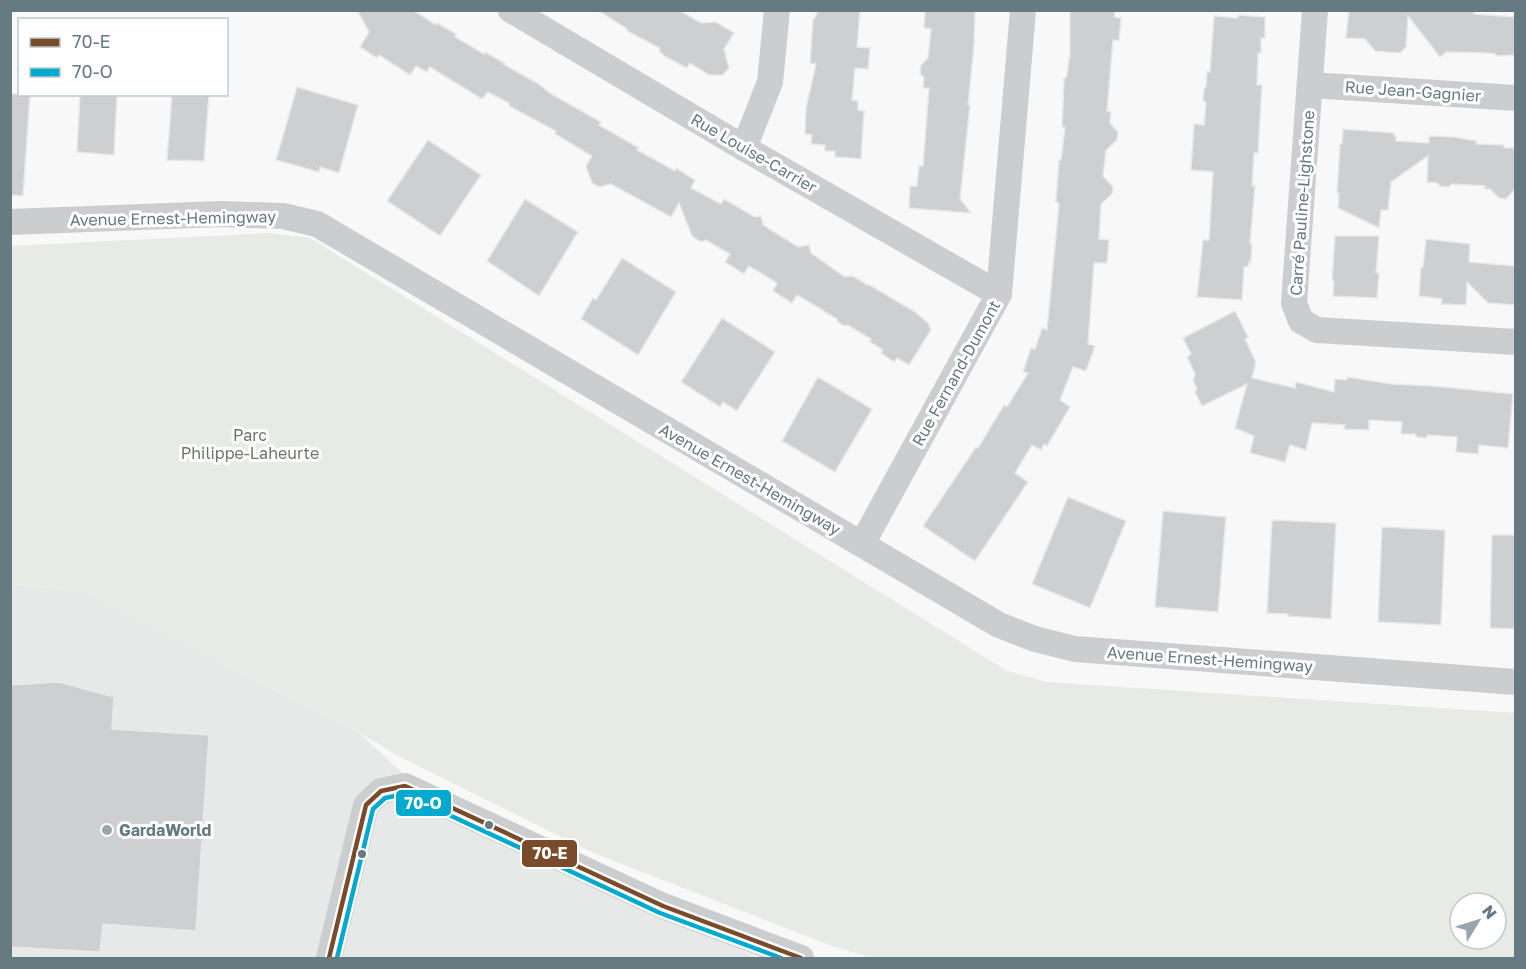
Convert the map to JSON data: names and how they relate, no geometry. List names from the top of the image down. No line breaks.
{"streets":{"street":["Rue Jean-Gagnier","Rue Louise-Carrier","Carré Pauline-Lighstone","Avenue Ernest-Hemingway","Rue Fernand-Dumont"]},"crossings":[["Rue Jean-Gagnier","Carré Pauline-Lighstone"],["Rue Louise-Carrier","Rue Fernand-Dumont"],["Avenue Ernest-Hemingway","Rue Fernand-Dumont"]],"parks":["Parc Philippe-Laheurte"],"places":["GardaWorld"],"lines":["transit line 70-E","transit line 70-O"],"legend":["70-E","70-O"],"north":"top right"}
